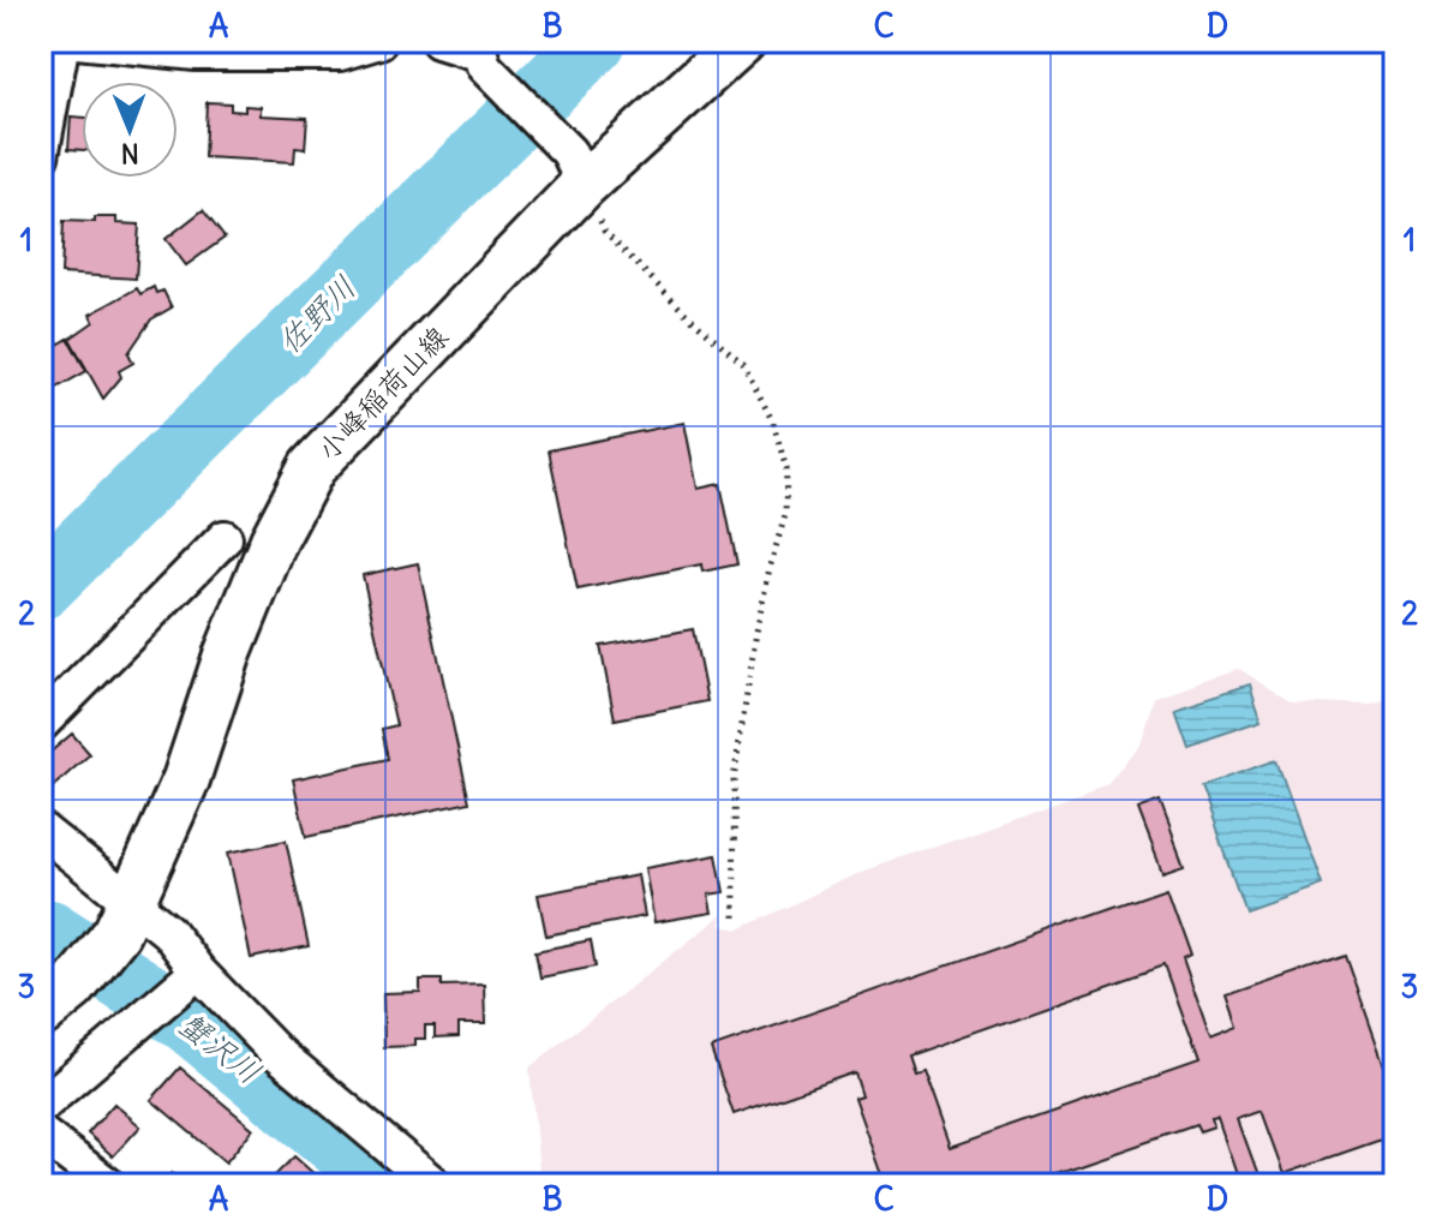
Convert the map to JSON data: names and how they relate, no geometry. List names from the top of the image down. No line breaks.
{"streets":{"main road":["小峰稲荷山線"]},"water":["佐野川","蟹沢川"],"north":"bottom","grid":{"columns":["A","B","C","D"],"rows":["1","2","3"]}}
